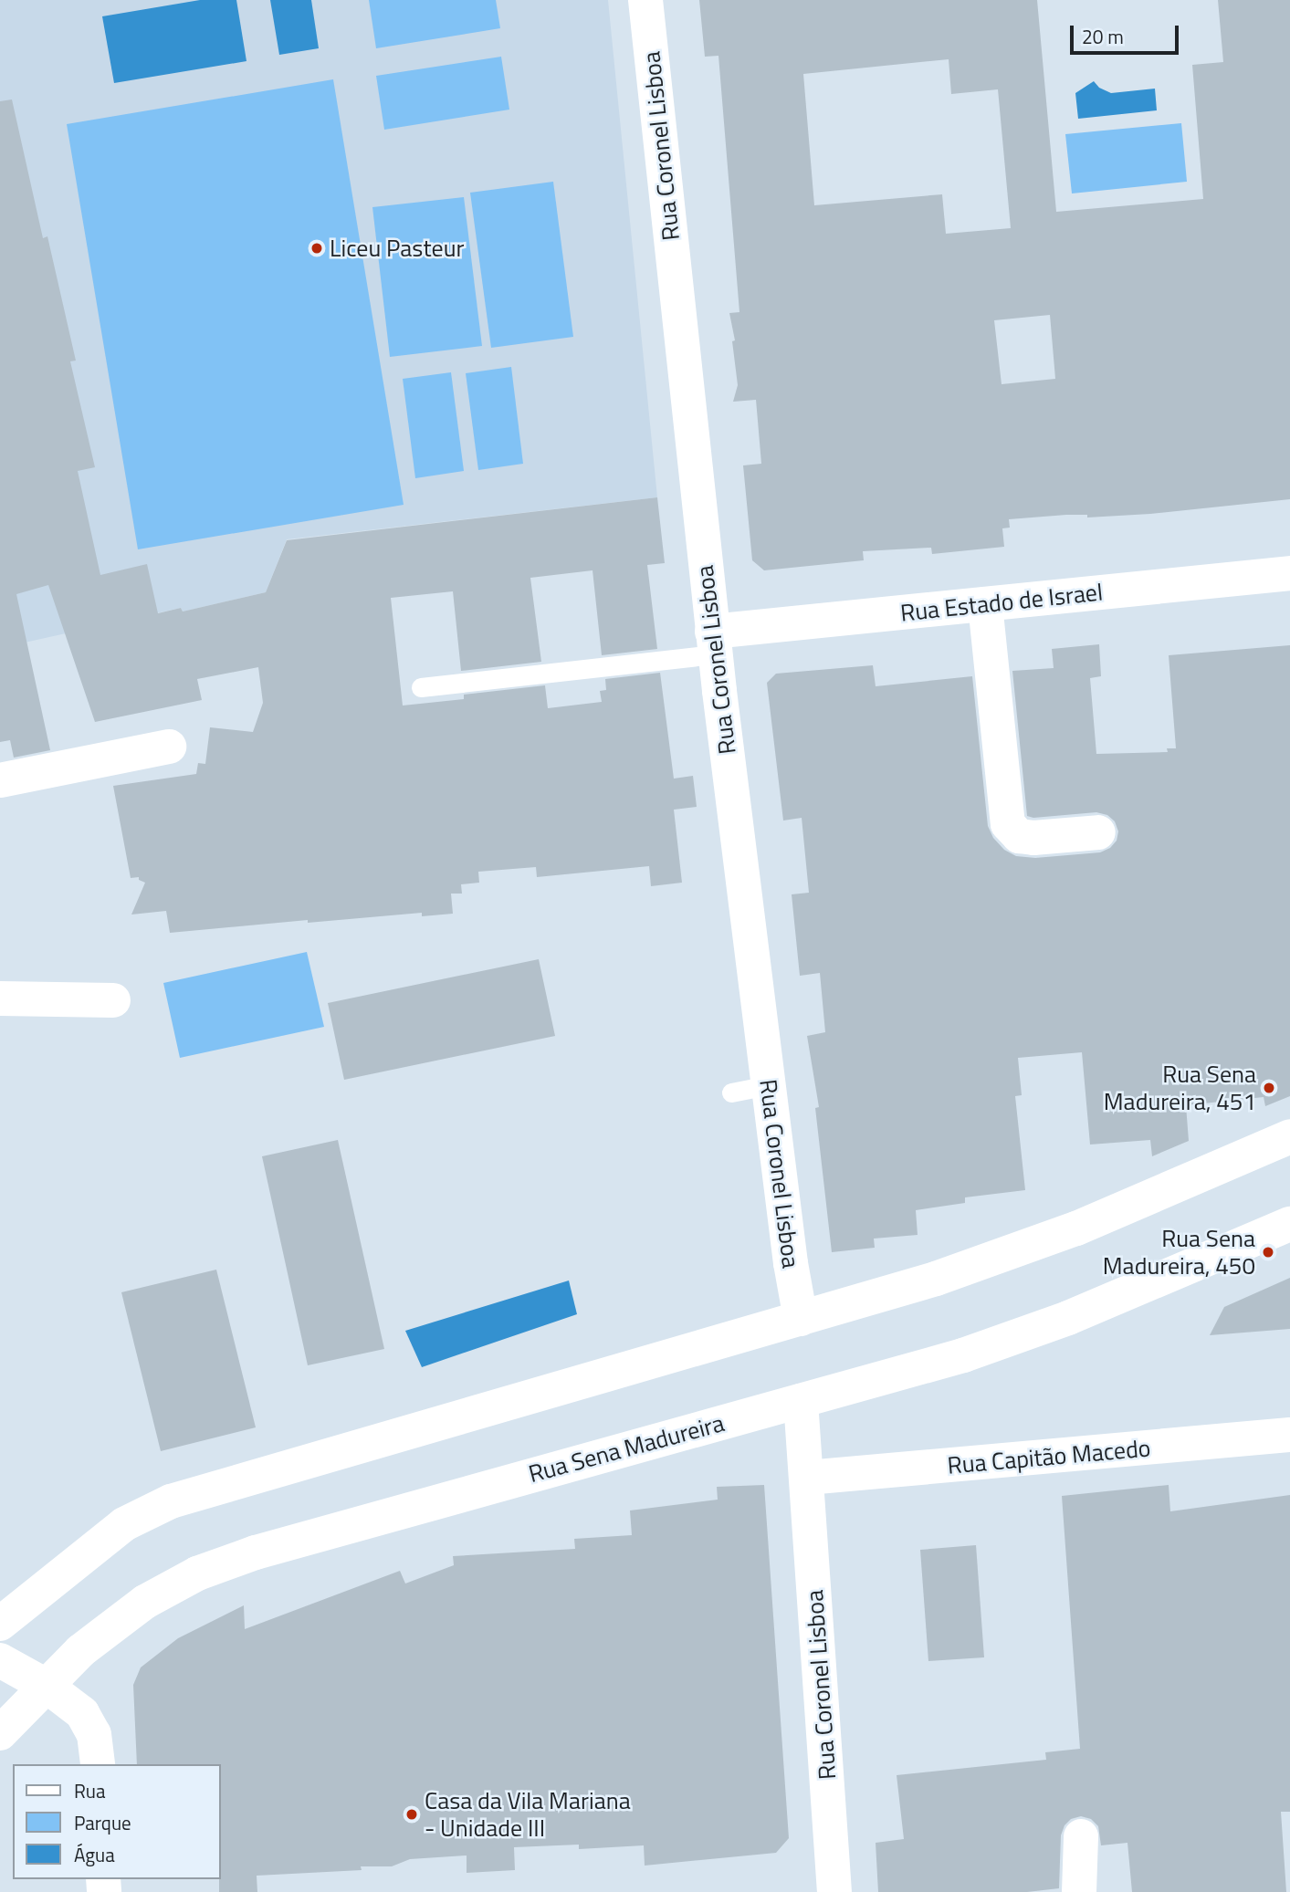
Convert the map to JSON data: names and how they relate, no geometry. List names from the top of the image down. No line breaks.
{"streets":{"street":["Rua Coronel Lisboa","Rua Estado de Israel","Rua Sena Madureira","Rua Capitão Macedo"]},"crossings":[["Rua Coronel Lisboa","Rua Estado de Israel"],["Rua Coronel Lisboa","Rua Sena Madureira"],["Rua Coronel Lisboa","Rua Capitão Macedo"]],"places":["Liceu Pasteur","Rua Sena Madureira, 451","Rua Sena Madureira, 450","Casa da Vila Mariana - Unidade III"],"legend":["Rua","Parque","Água"],"scale_bar":"20 m"}
